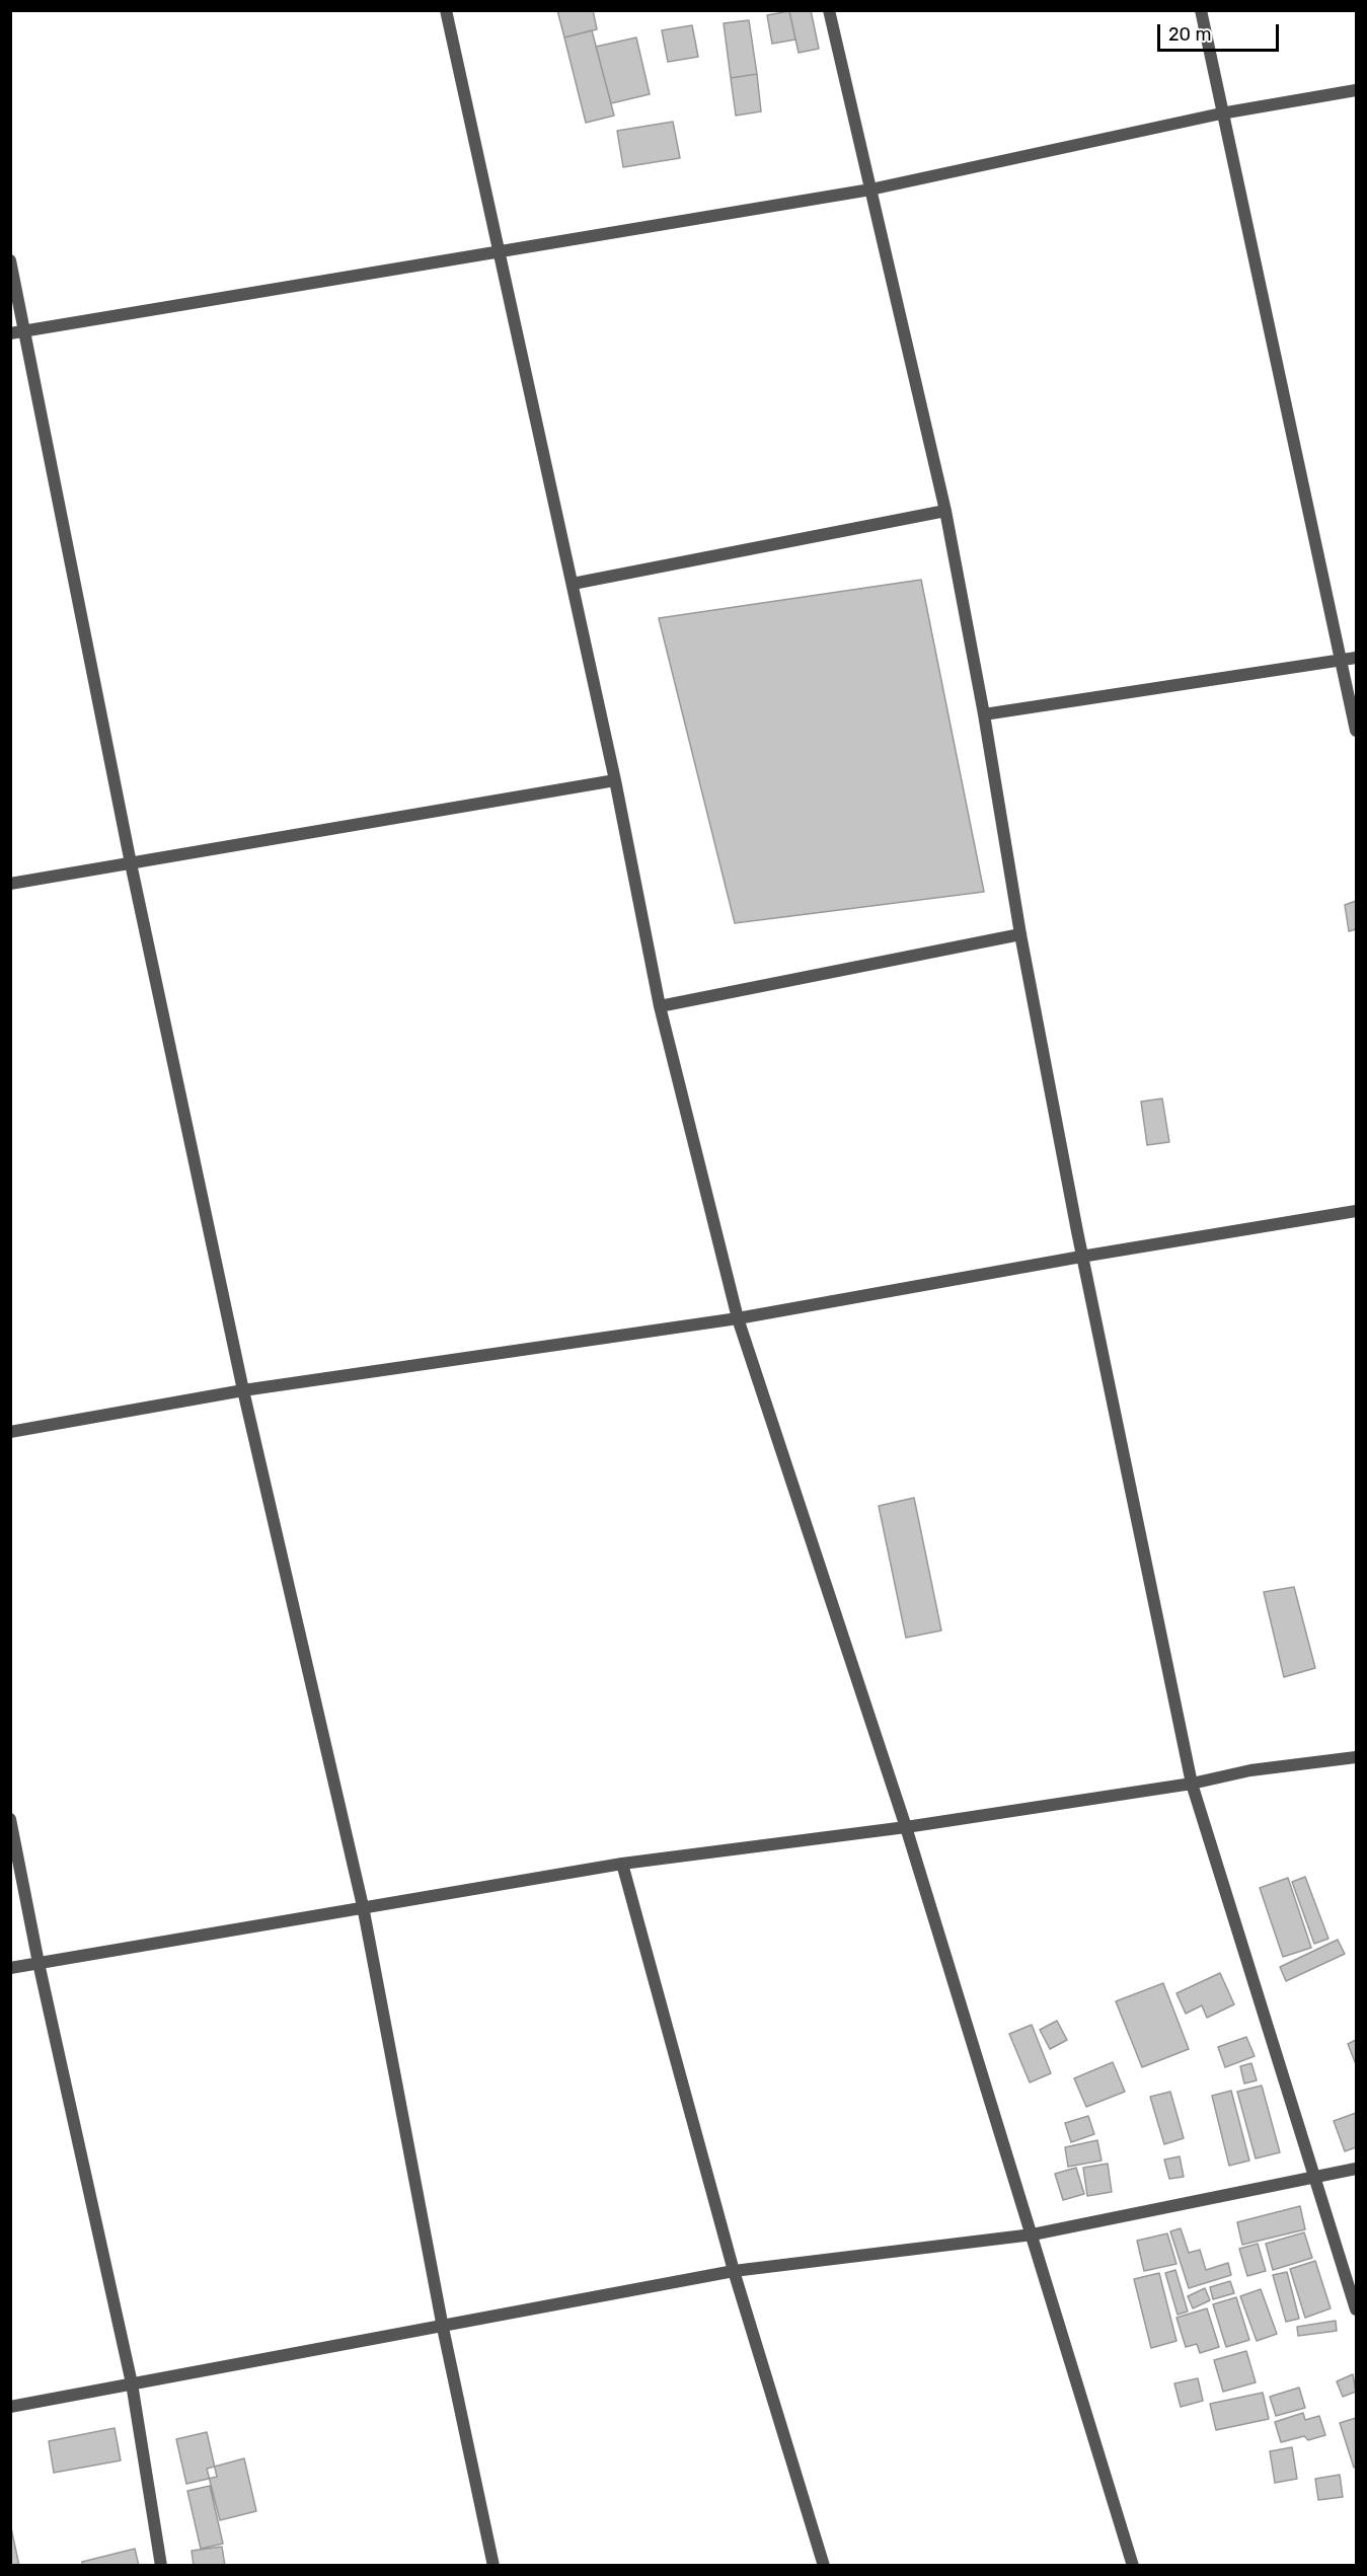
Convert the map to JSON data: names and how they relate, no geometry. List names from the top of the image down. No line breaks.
{"scale_bar":"20 m"}
